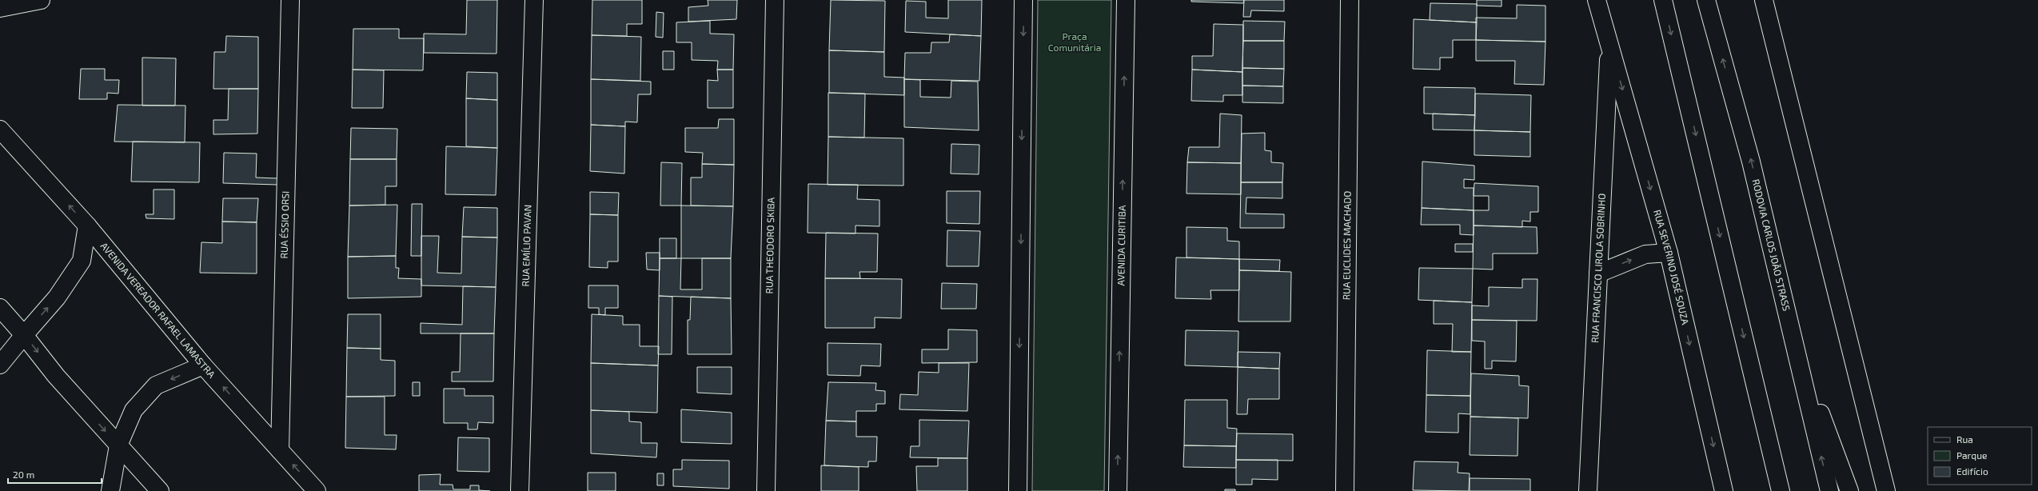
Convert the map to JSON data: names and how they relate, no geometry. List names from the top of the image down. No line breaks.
{"streets":{"main road":["RUA ÉSSIO ORSI","RODOVIA CARLOS JOÃO STRASS","RUA EMÍLIO PAVAN","RUA THEODORO SKIBA","AVENIDA CURITIBA","RUA EUCLIDES MACHADO","RUA SEVERINO JOSÉ SOUZA","RUA FRANCISCO LIROLA SOBRINHO","AVENIDA VEREADOR RAFAEL LAMASTRA"]},"crossings":[["RUA ÉSSIO ORSI","AVENIDA VEREADOR RAFAEL LAMASTRA"],["RUA SEVERINO JOSÉ SOUZA","RUA FRANCISCO LIROLA SOBRINHO"]],"one_way":["AVENIDA VEREADOR RAFAEL LAMASTRA"],"parks":["Praça Comunitária"],"legend":["Rua","Parque","Edifício"],"scale_bar":"20 m"}
